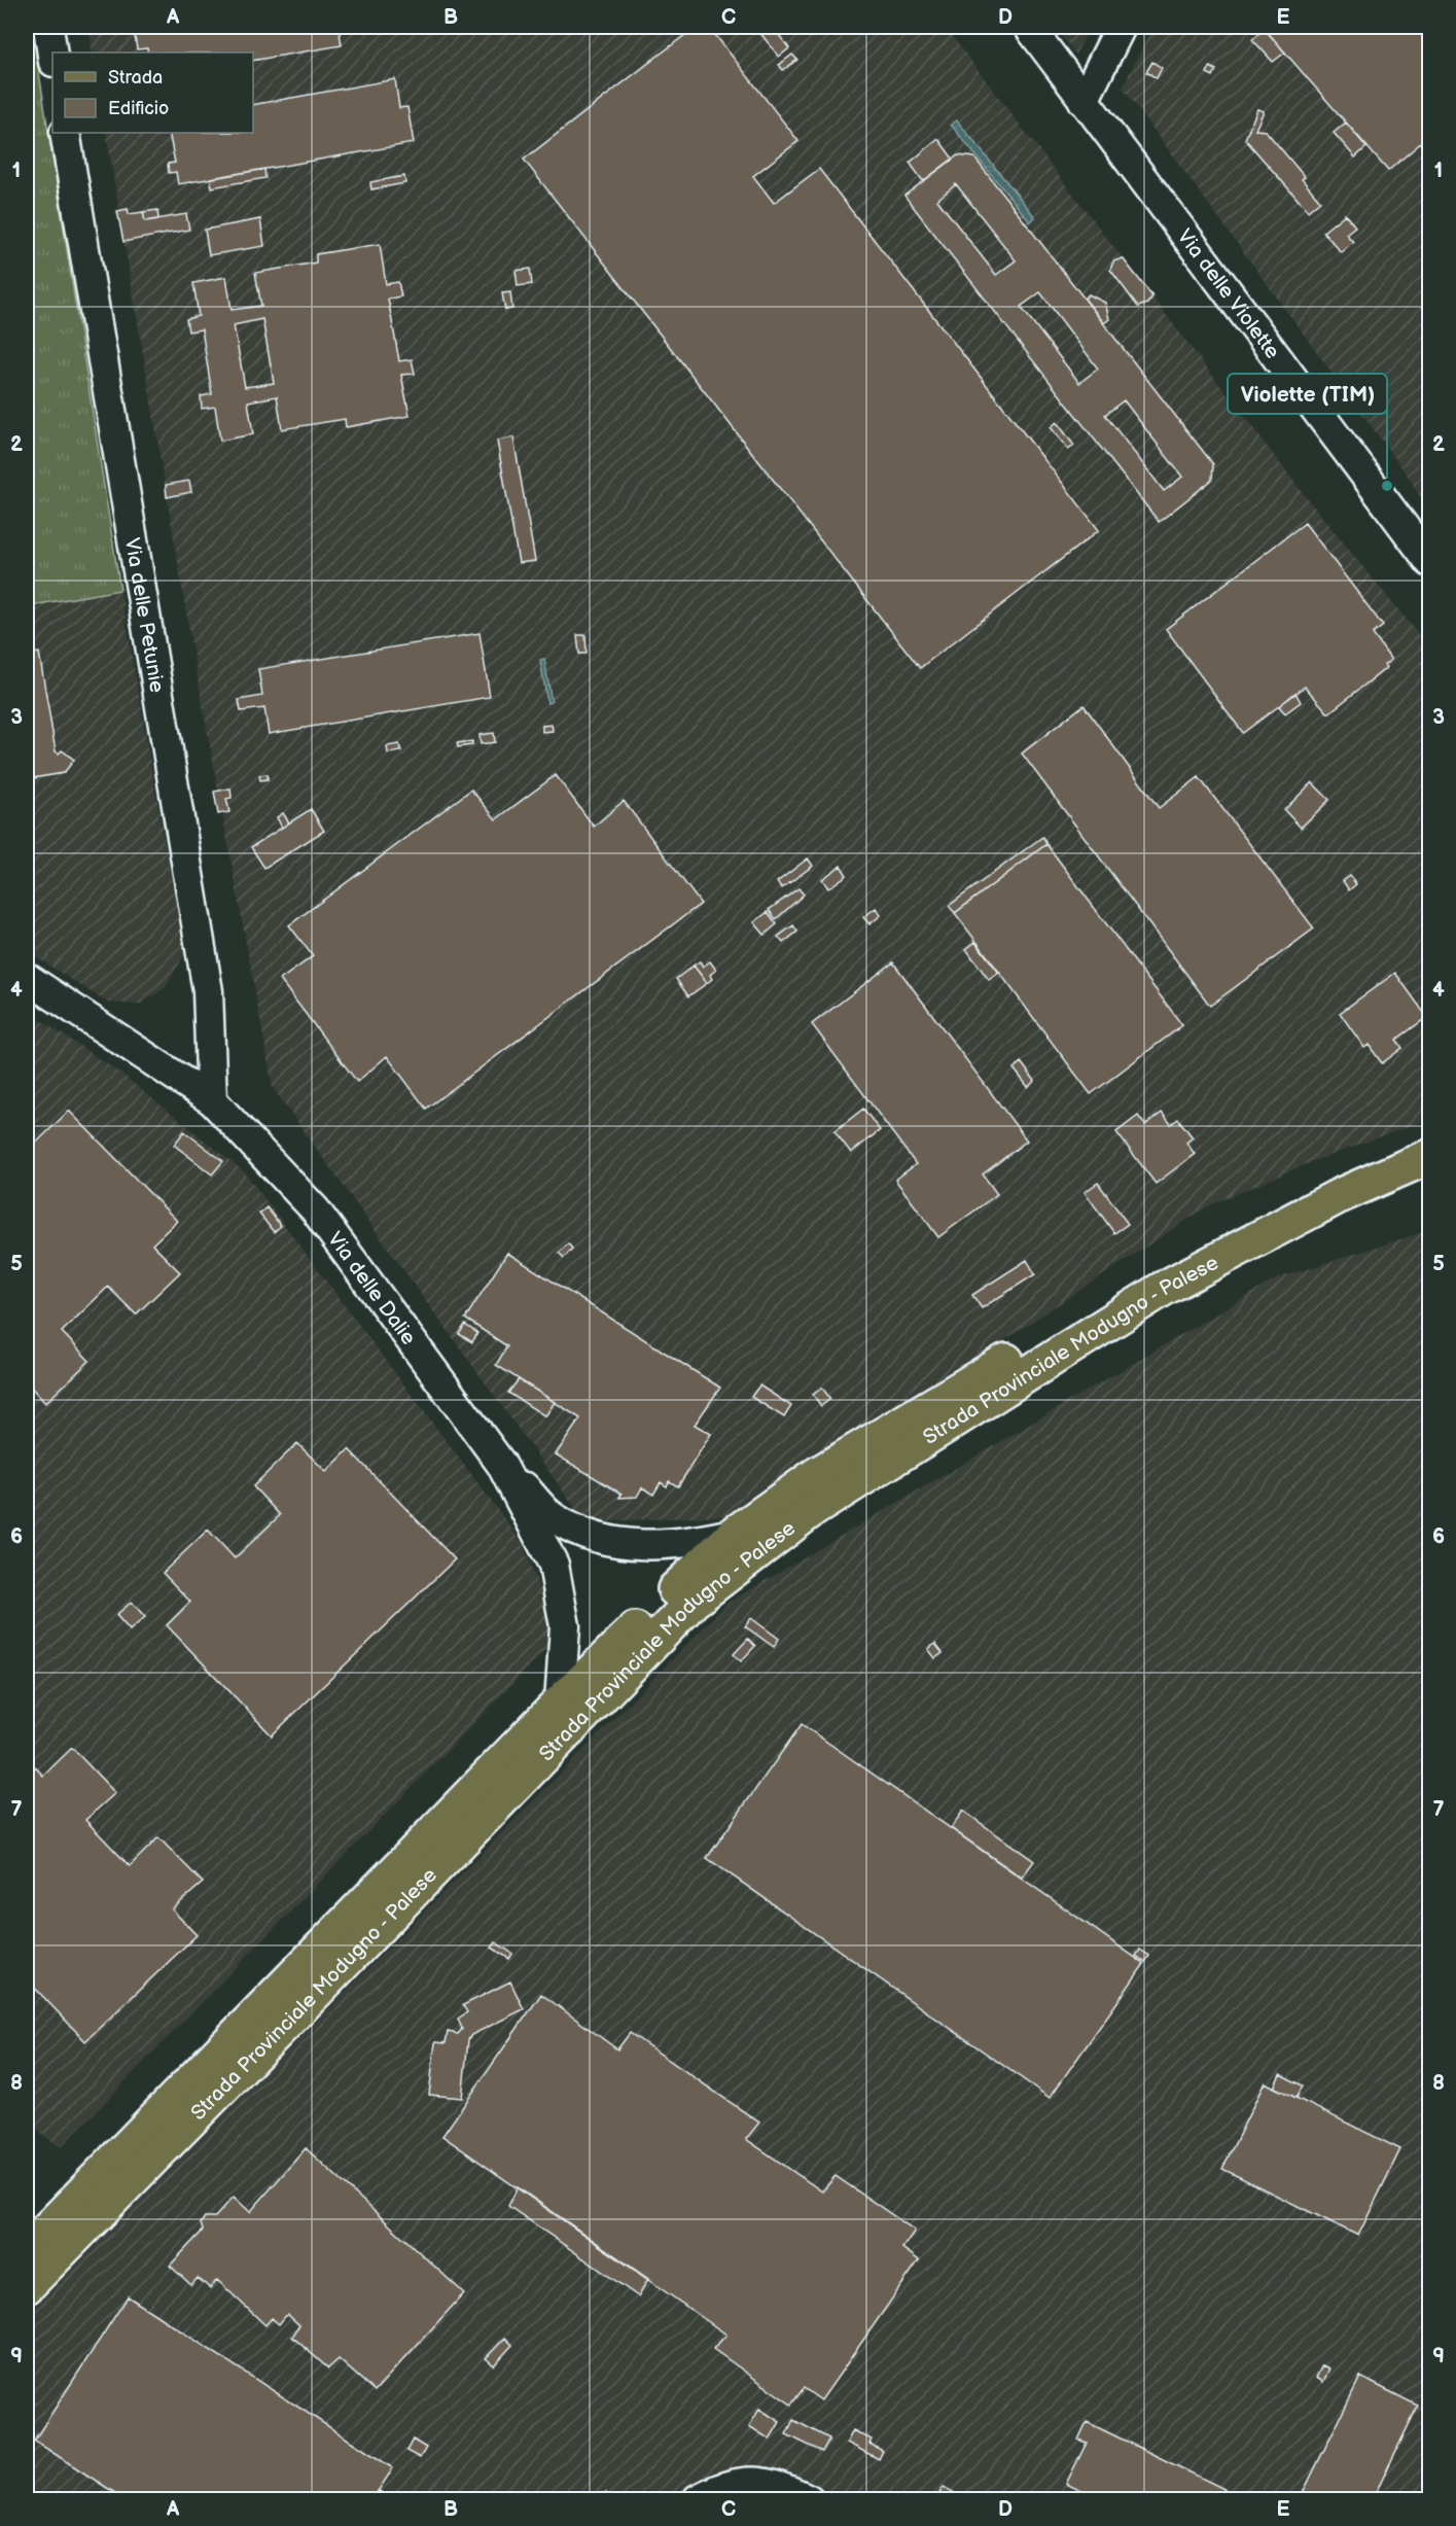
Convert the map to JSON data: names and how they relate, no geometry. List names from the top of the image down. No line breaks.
{"streets":{"main road":["Strada Provinciale Modugno - Palese"],"street":["Via delle Violette","Via delle Petunie","Via delle Dalie"]},"crossings":[["Via delle Petunie","Via delle Dalie"],["Via delle Dalie","Strada Provinciale Modugno - Palese"]],"places":["Violette (TIM)"],"legend":["Strada","Edificio"],"grid":{"columns":["A","B","C","D","E"],"rows":["1","2","3","4","5","6","7","8","9"]}}
